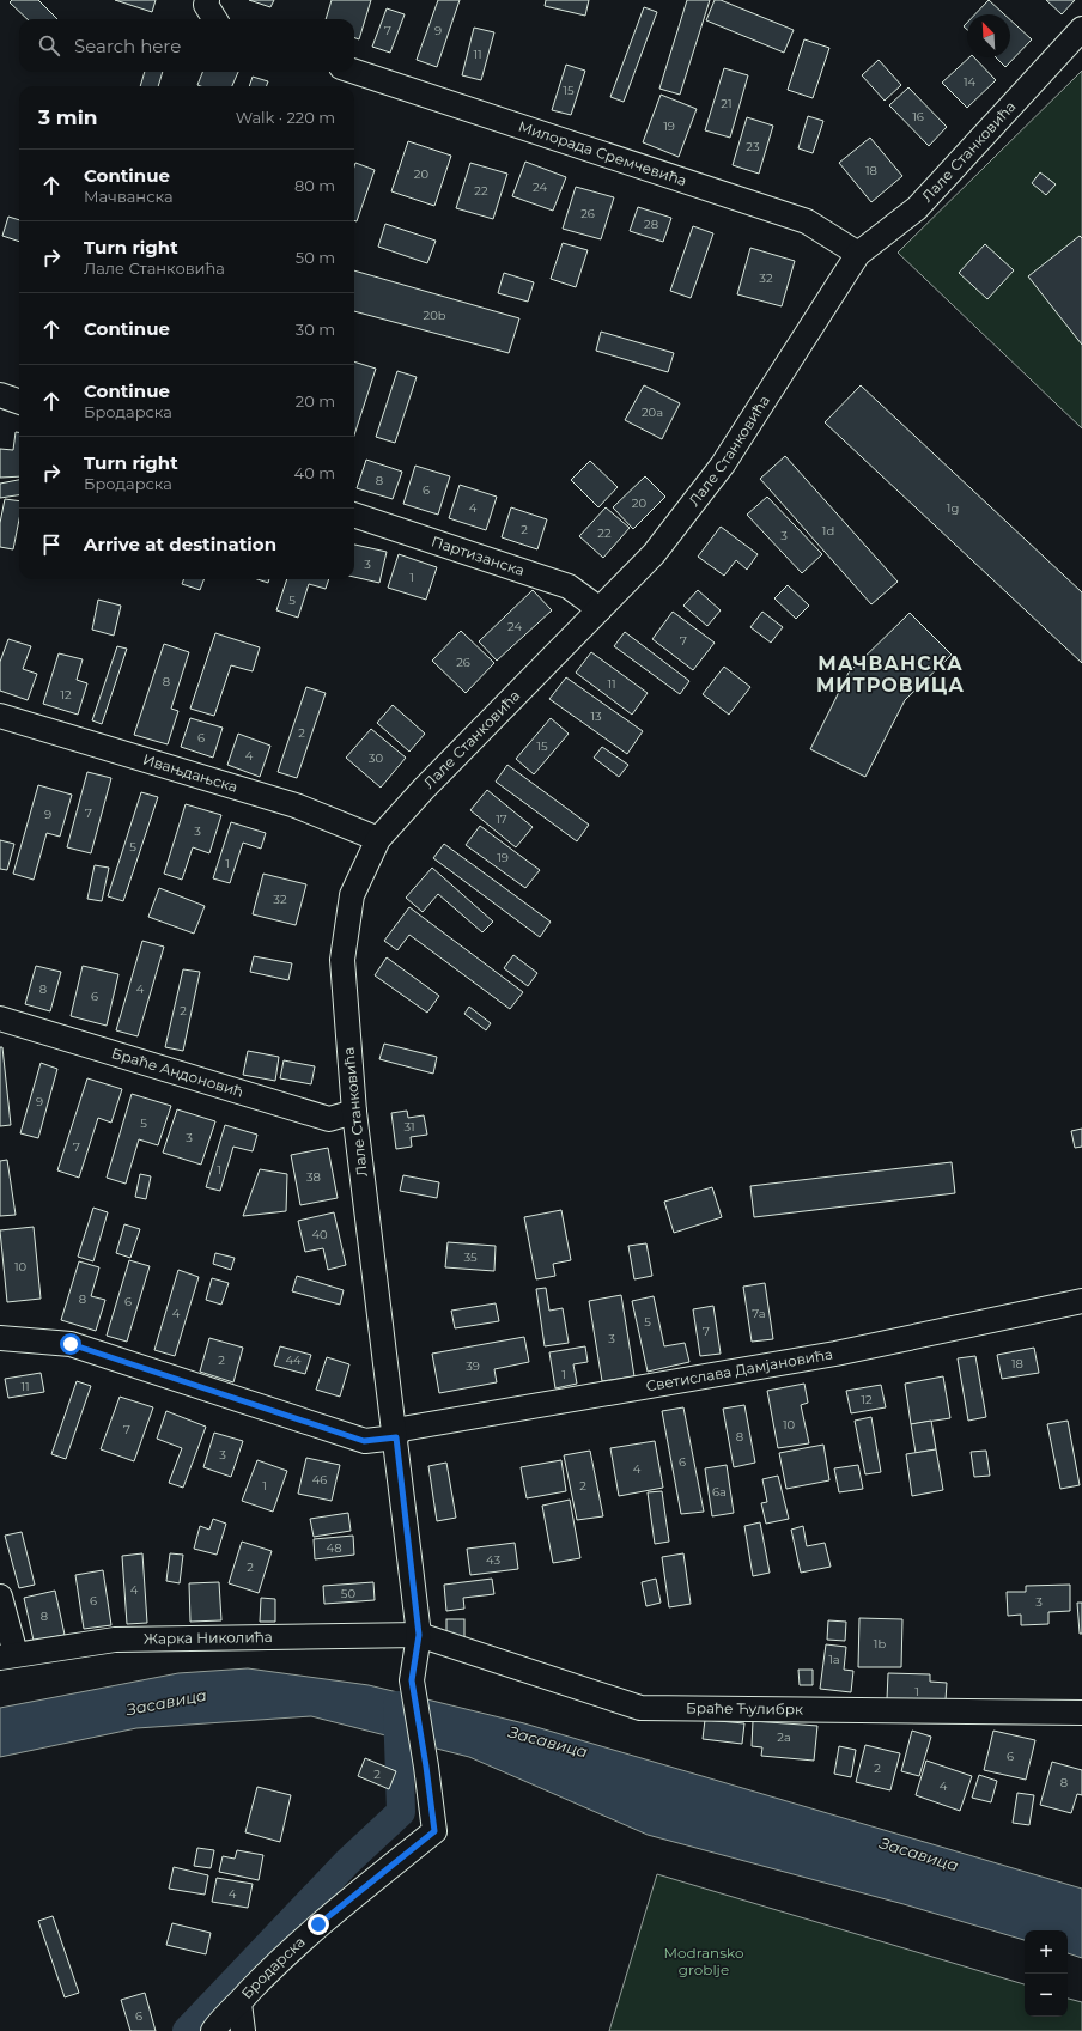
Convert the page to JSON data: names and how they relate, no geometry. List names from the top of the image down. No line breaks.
{"streets":{"street":["Лале Станковића","Милорада Сремчевића","Партизанска","Ивањдањска","Браће Андоновић","Светислава Дамјановића","Жарка Николића","Браће Ћулибрк","Бродарска"]},"crossings":[["Лале Станковића","Милорада Сремчевића"],["Лале Станковића","Партизанска"],["Лале Станковића","Ивањдањска"],["Лале Станковића","Браће Андоновић"],["Лале Станковића","Светислава Дамјановића"],["Лале Станковића","Жарка Николића"],["Лале Станковића","Браће Ћулибрк"],["Лале Станковића","Бродарска"],["Жарка Николића","Браће Ћулибрк"]],"districts":["МАЧВАНСКА МИТРОВИЦА"],"water":["Засавица"],"parks":["Modransko groblje"],"house_numbers":["7","9","11","14","15","21","16","19","23","18","20","24","22","26","28","32","20b","20a","8","6","20","4","1g","2","1d","22","3","3","1","5","24","7","26","8","11","12","13","2","6","15","4","30","7","9","17","3","5","19","1","32","8","4","6","2","9","5","31","3","7","1","38","40","35","10","8","6","4","7a","5","7","3","2","44","18","39","1","11","12","10","7","8","3","6","4","46","1","2","6a","48","43","2","4","50","6","3","8","1b","1a","1","2a","6","2","2","8","4","4","6"],"north":"top left","page":{"search":"Search here","heading":["3 min","Walk · 220 m"],"list":[["Continue","Мачванска","80 m"],["Turn right","Лале Станковића","50 m"],["Continue","30 m"],["Continue","Бродарска","20 m"],["Turn right","Бродарска","40 m"],"Arrive at destination"],"map_buttons":["+","−"]}}
